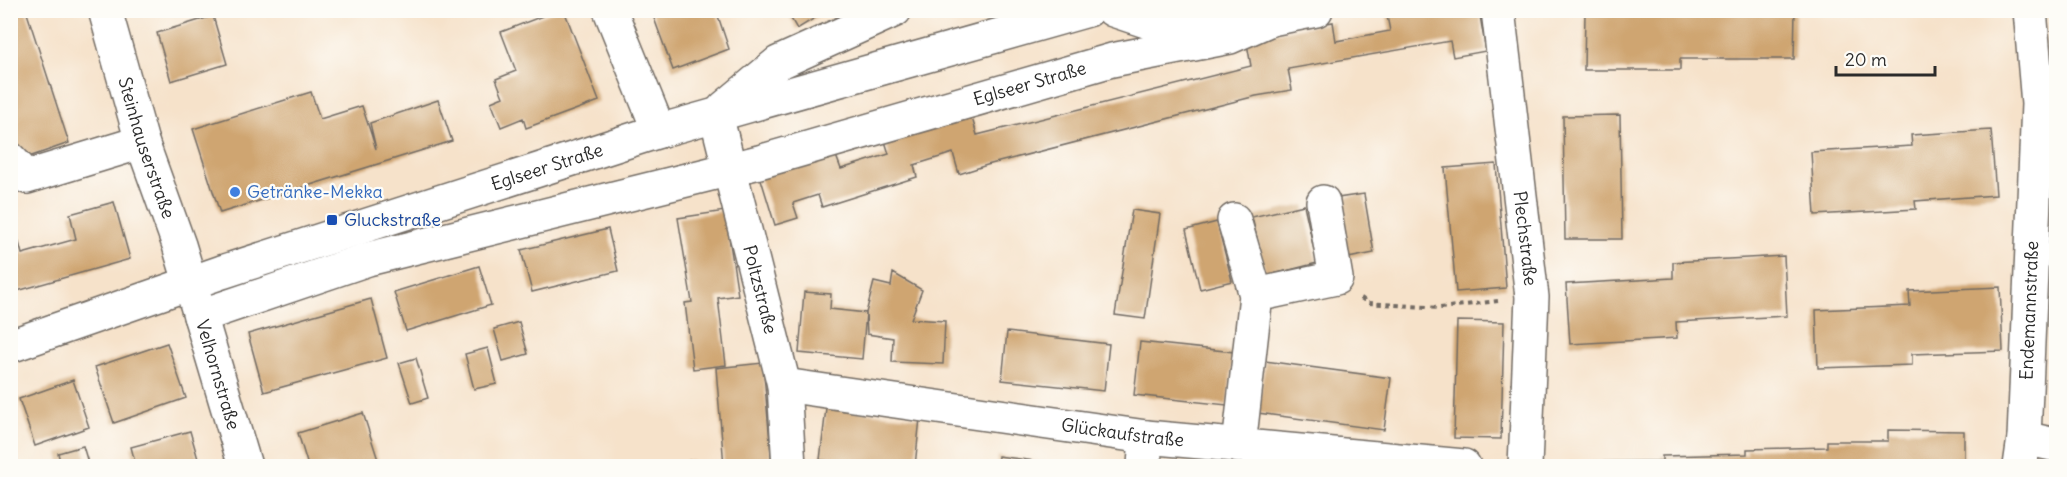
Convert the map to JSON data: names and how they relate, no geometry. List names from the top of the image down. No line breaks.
{"streets":{"street":["Eglseer Straße","Steinhauserstraße","Plechstraße","Poltzstraße","Endemannstraße","Velhornstraße","Glückaufstraße"]},"crossings":[["Eglseer Straße","Steinhauserstraße"],["Eglseer Straße","Poltzstraße"],["Eglseer Straße","Velhornstraße"],["Steinhauserstraße","Velhornstraße"],["Poltzstraße","Glückaufstraße"]],"places":{"other":["Getränke-Mekka"],"transit":["Gluckstraße"]},"scale_bar":"20 m"}
